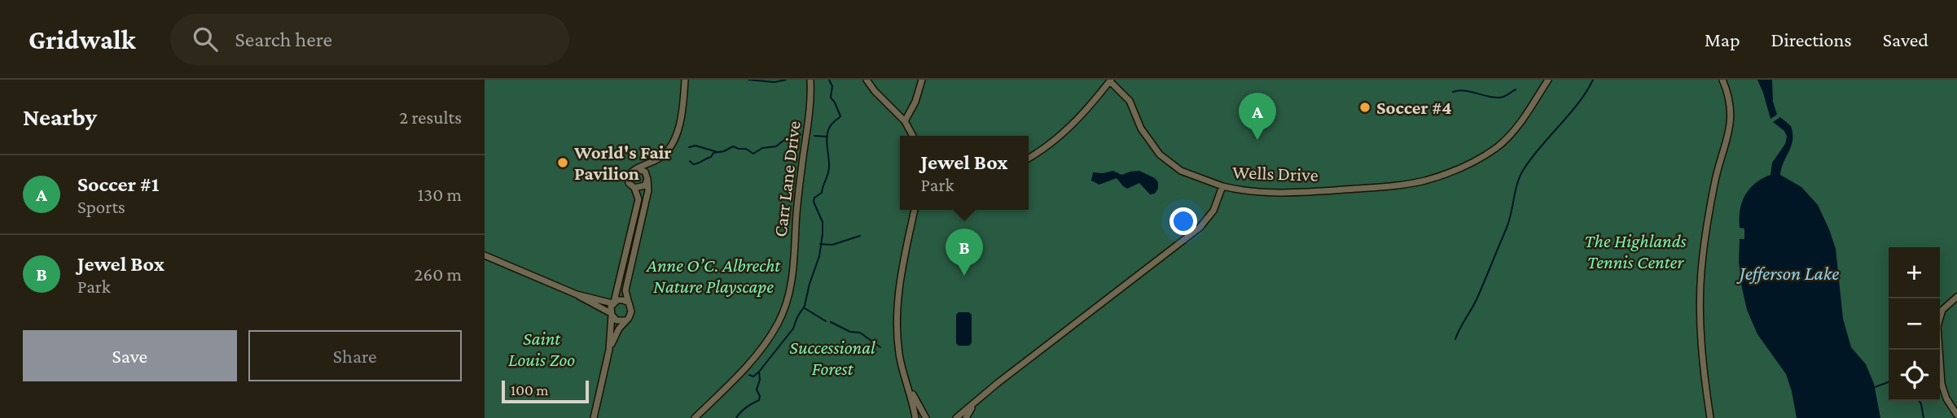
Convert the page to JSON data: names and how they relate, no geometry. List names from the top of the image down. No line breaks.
{"streets":{"street":["Wells Drive","Carr Lane Drive"]},"water":["Jefferson Lake"],"parks":["The Highlands Tennis Center","Anne O’C. Albrecht Nature Playscape","Saint Louis Zoo","Successional Forest"],"places":["Soccer #4","World's Fair Pavilion"],"scale_bar":"100 m","page":{"header":"Gridwalk","search":"Search here","nav":["Map","Directions","Saved"],"heading":["Nearby","2 results"],"pins":["A","B"],"popup":["Jewel Box","Park"],"list":[{"mark":"A","name":"Soccer #1","note":"Sports","value":"130 m"},{"mark":"B","name":"Jewel Box","note":"Park","value":"260 m"}],"map_buttons":["+","−"],"buttons":["Save","Share"],"scale":"100 m"}}
